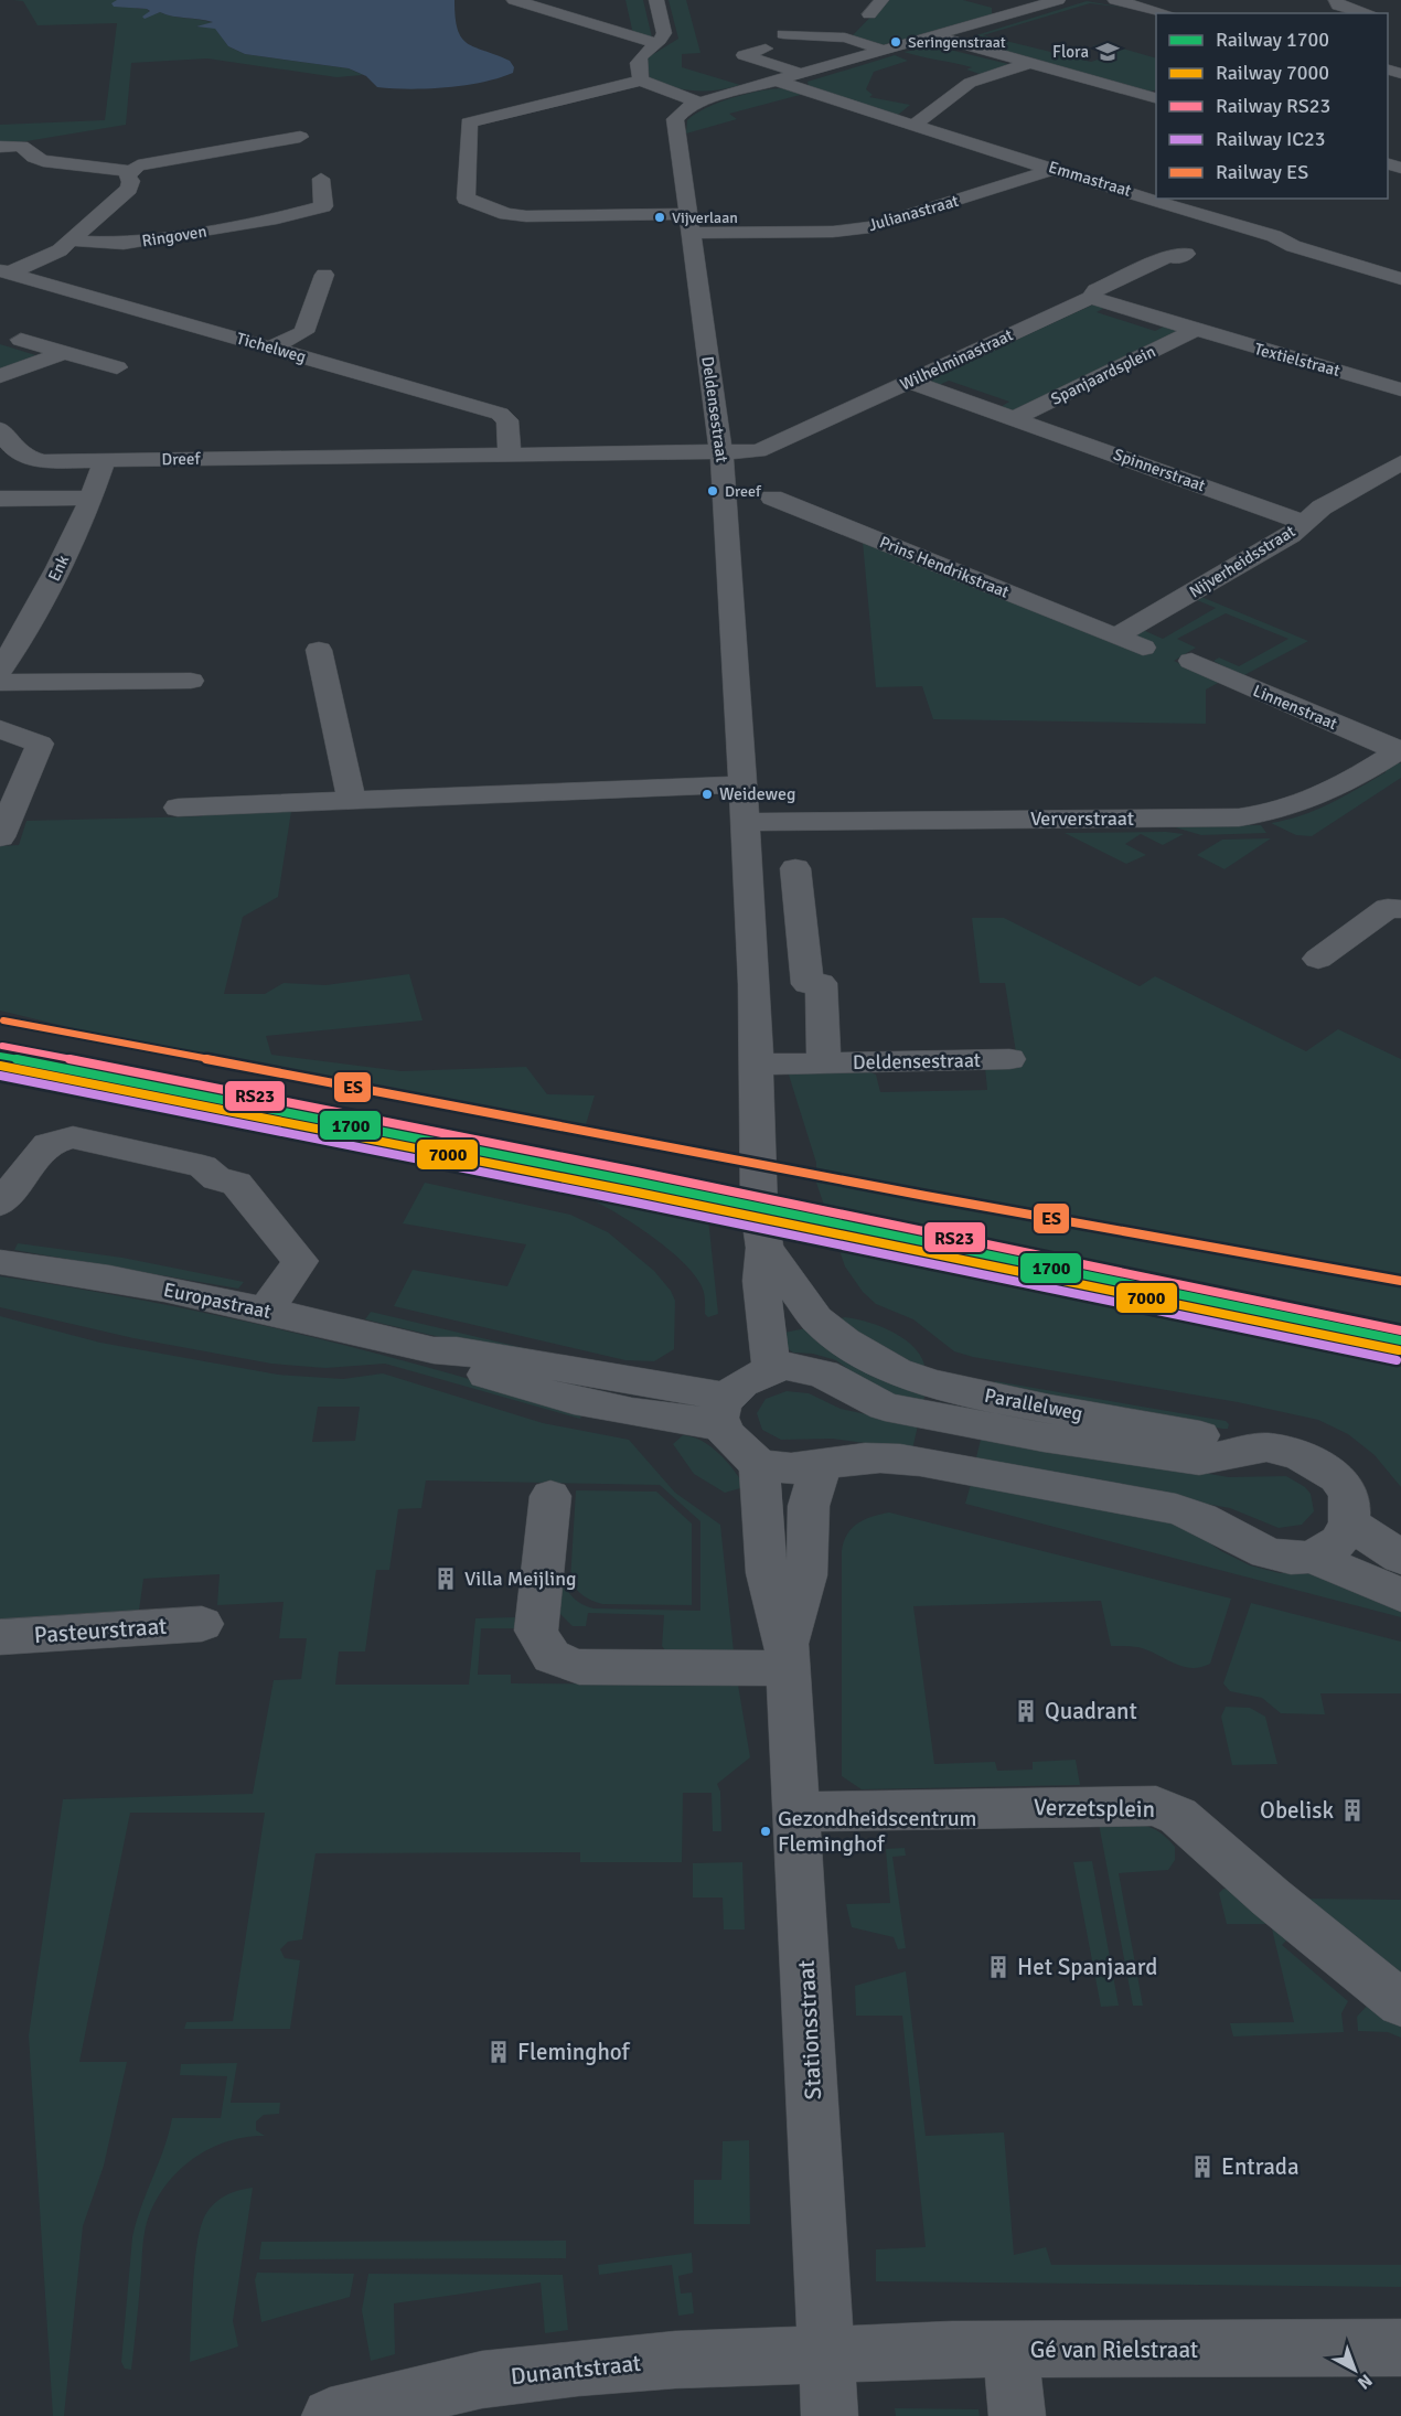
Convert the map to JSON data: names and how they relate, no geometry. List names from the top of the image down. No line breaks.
{"streets":{"street":["Emmastraat","Julianastraat","Ringoven","Tichelweg","Wilhelminastraat","Textielstraat","Spanjaardsplein","Deldensestraat","Dreef","Spinnerstraat","Nijverheidsstraat","Prins Hendrikstraat","Enk","Linnenstraat","Ververstraat","Europastraat","Parallelweg","Pasteurstraat","Verzetsplein","Stationsstraat","Gé van Rielstraat","Dunantstraat"]},"crossings":[["Emmastraat","Julianastraat"],["Julianastraat","Deldensestraat"],["Tichelweg","Dreef"],["Wilhelminastraat","Spanjaardsplein"],["Wilhelminastraat","Deldensestraat"],["Wilhelminastraat","Dreef"],["Textielstraat","Spanjaardsplein"],["Spanjaardsplein","Spinnerstraat"],["Deldensestraat","Dreef"],["Deldensestraat","Ververstraat"],["Deldensestraat","Parallelweg"],["Dreef","Enk"],["Spinnerstraat","Nijverheidsstraat"],["Nijverheidsstraat","Prins Hendrikstraat"],["Linnenstraat","Ververstraat"],["Verzetsplein","Stationsstraat"],["Stationsstraat","Gé van Rielstraat"],["Stationsstraat","Dunantstraat"],["Gé van Rielstraat","Dunantstraat"]],"places":{"other":["Seringenstraat","Vijverlaan","Dreef","Weideweg","Gezondheidscentrum Fleminghof"],"school or university":["Flora"],"building":["Villa Meijling","Quadrant","Obelisk","Het Spanjaard","Fleminghof","Entrada"]},"lines":["rail line ES","rail line RS23","rail line 1700","rail line 7000","rail line IC23"],"legend":["Railway 1700","Railway 7000","Railway RS23","Railway IC23","Railway ES"],"north":"bottom right"}
